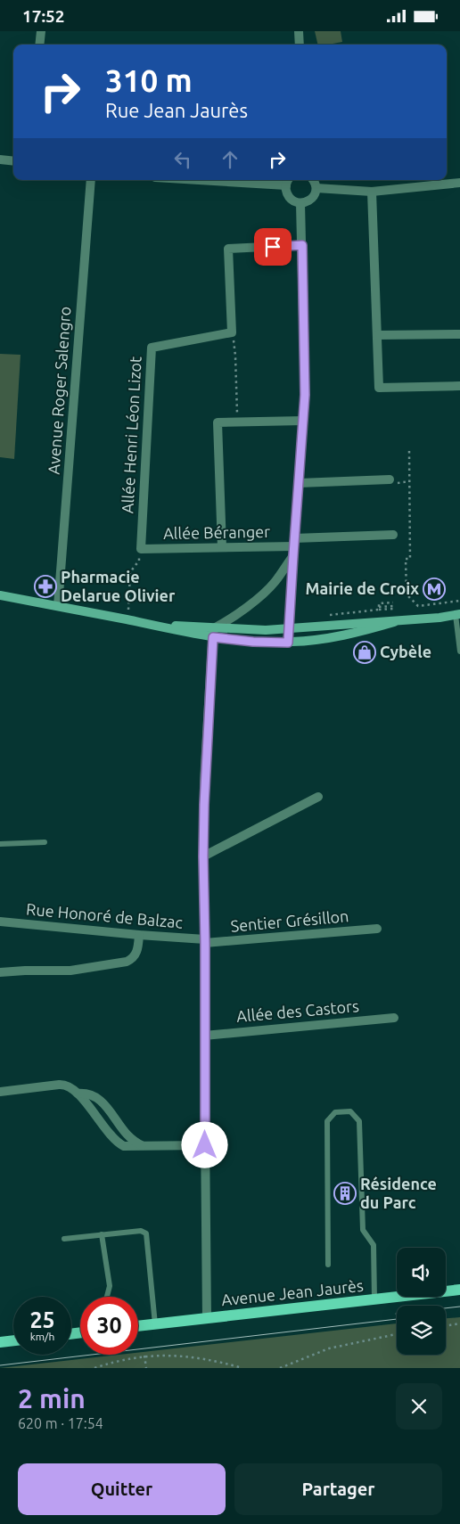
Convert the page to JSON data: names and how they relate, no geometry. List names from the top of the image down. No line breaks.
{"streets":{"main road":["Avenue Jean Jaurès"],"street":["Avenue Roger Salengro","Allée Henri Léon Lizot","Allée Béranger","Rue Honoré de Balzac","Sentier Grésillon","Allée des Castors"]},"crossings":[["Allée Henri Léon Lizot","Allée Béranger"],["Rue Honoré de Balzac","Sentier Grésillon"]],"places":{"pharmacy":["Pharmacie Delarue Olivier"],"metro station":["Mairie de Croix"],"shop":["Cybèle"],"building":["Résidence du Parc"]},"page":{"status":"17:52","turn":["310 m","Rue Jean Jaurès"],"speed":"25 km/h","limit":"30","heading":["2 min","620 m · 17:54"],"buttons":["Quitter","Partager"]}}
